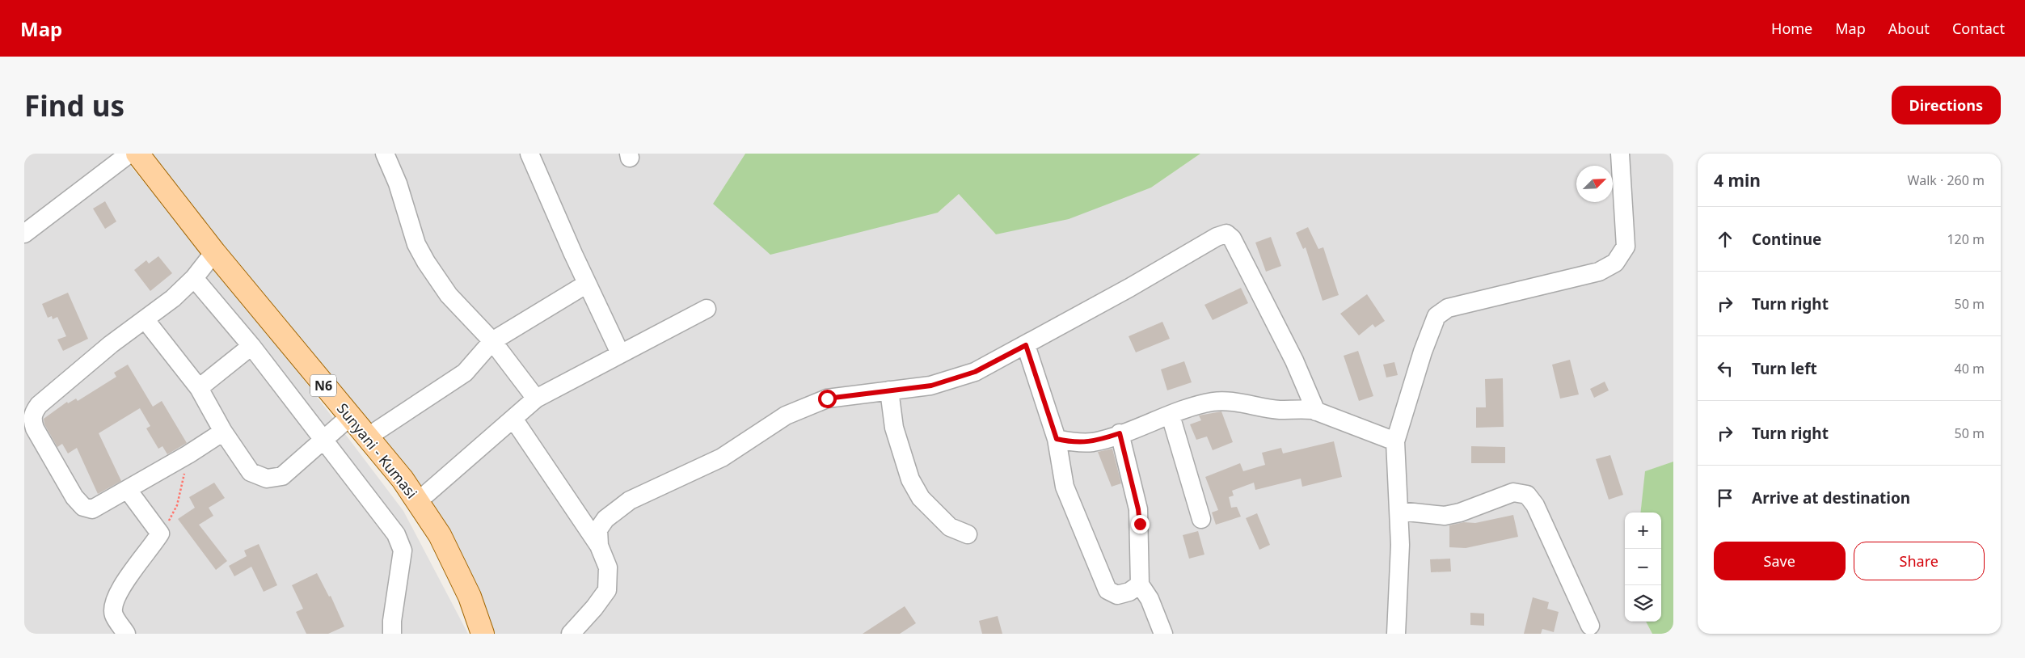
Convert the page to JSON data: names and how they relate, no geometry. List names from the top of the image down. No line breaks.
{"streets":{"main road":["N6","Sunyani - Kumasi"]},"north":"top right","page":{"header":"Map","nav":["Home","Map","About","Contact"],"buttons":["Directions",["Save","Share"]],"title":"Find us","heading":["4 min","Walk · 260 m"],"list":[["Continue","120 m"],["Turn right","50 m"],["Turn left","40 m"],["Turn right","50 m"],"Arrive at destination"],"map_buttons":["+","−"]}}
